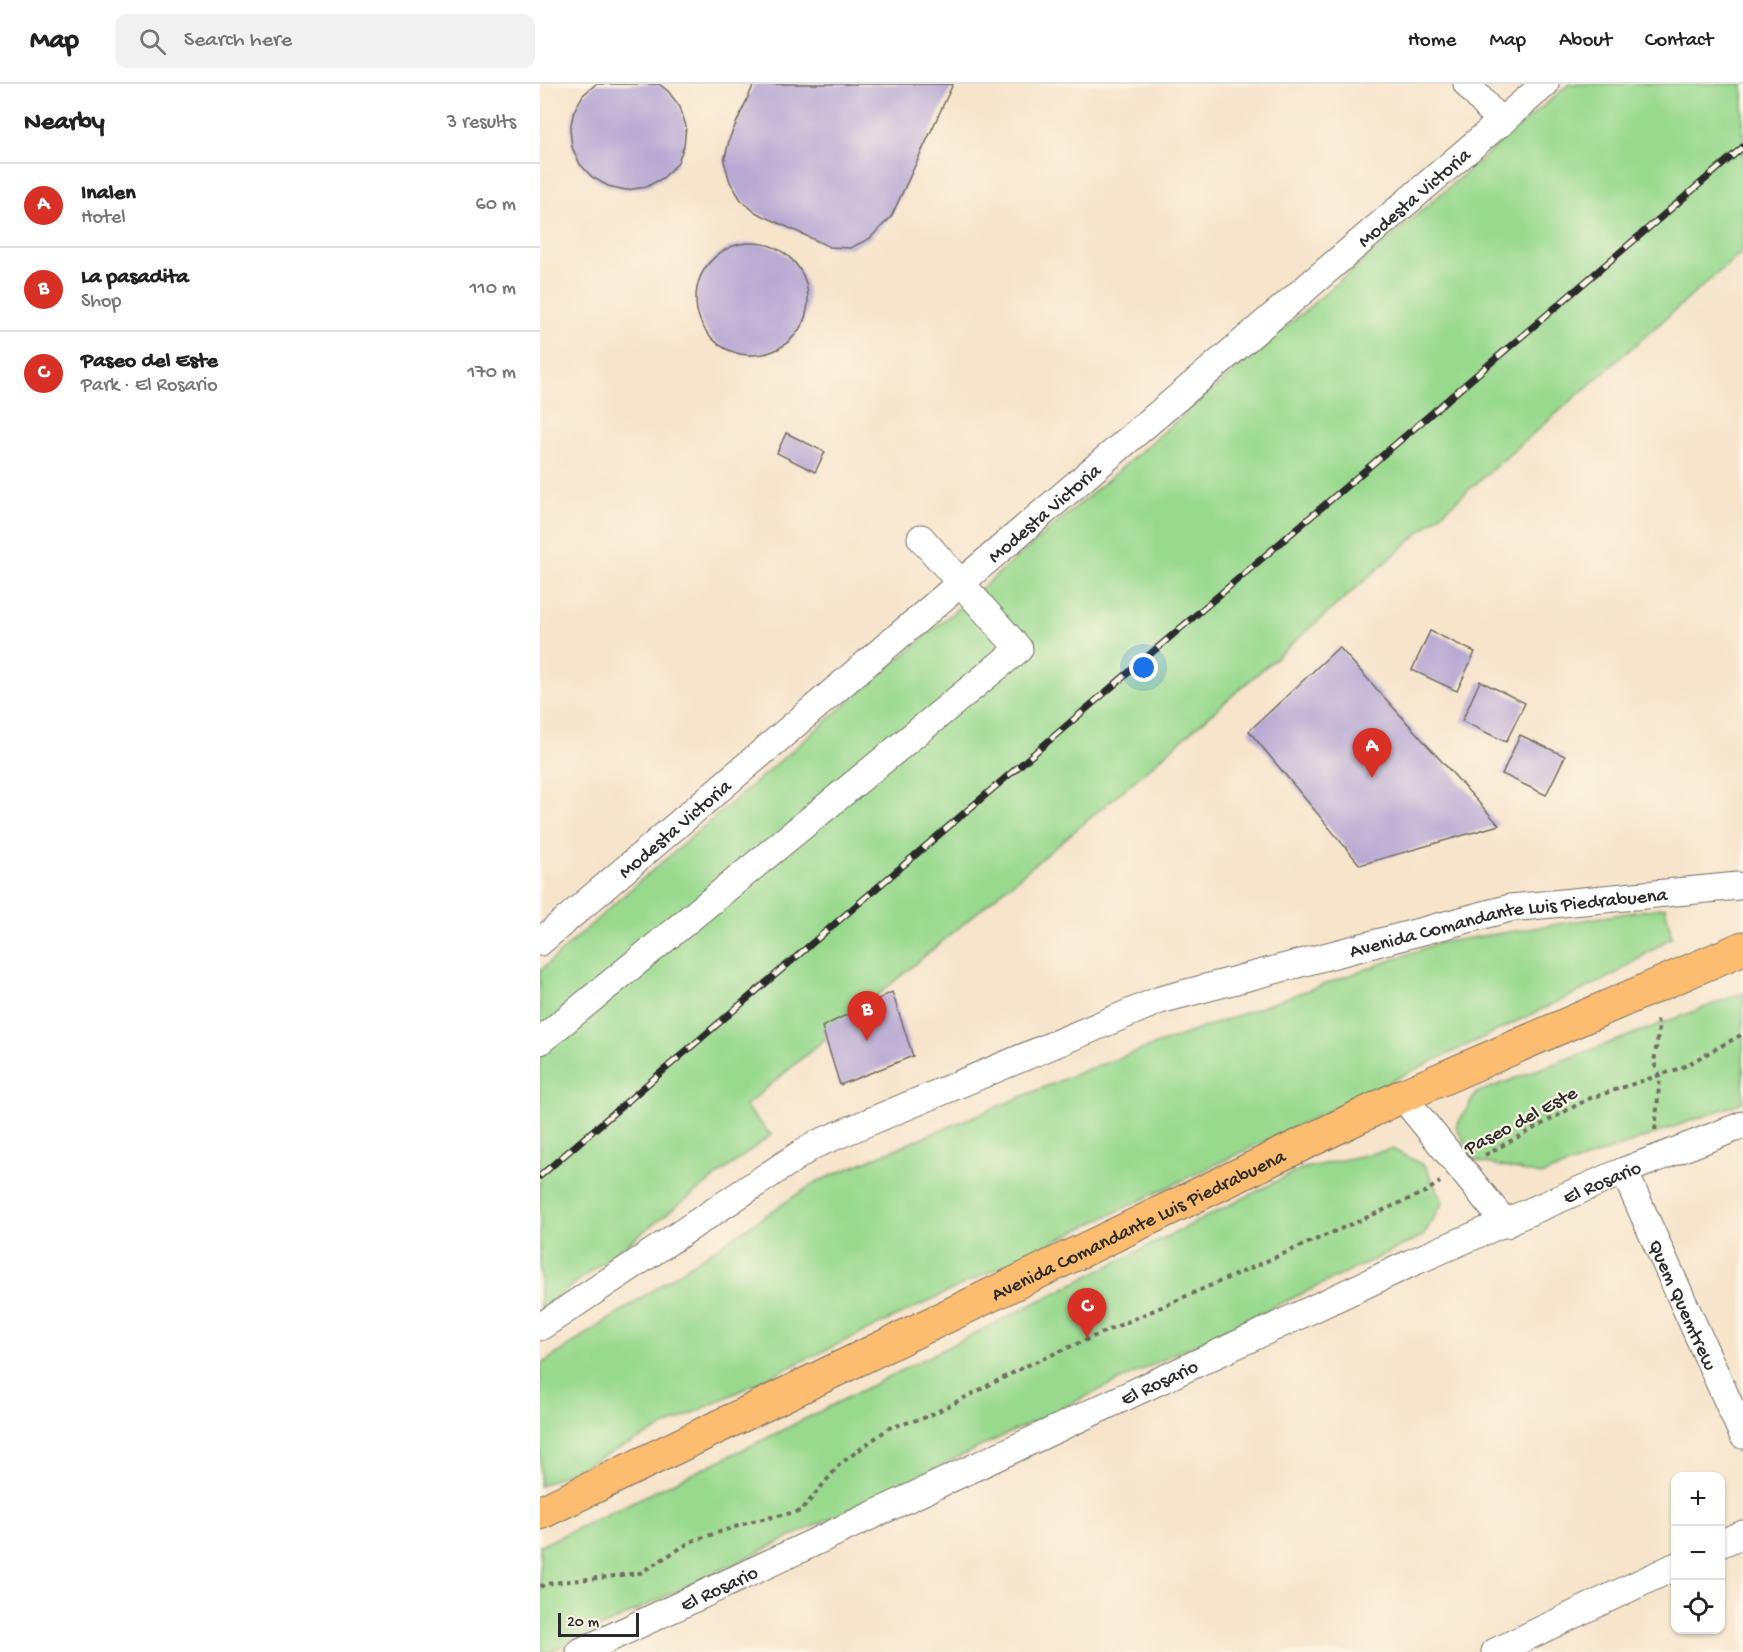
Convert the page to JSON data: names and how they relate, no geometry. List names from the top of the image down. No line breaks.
{"streets":{"main road":["Avenida Comandante Luis Piedrabuena"],"street":["Modesta Victoria","El Rosario","Quem Quemtrew"],"path":["Paseo del Este"]},"crossings":[["El Rosario","Quem Quemtrew"]],"scale_bar":"20 m","page":{"header":"Map","search":"Search here","nav":["Home","Map","About","Contact"],"heading":["Nearby","3 results"],"list":[{"mark":"A","name":"Inalen","note":"Hotel","value":"60 m"},{"mark":"B","name":"La pasadita","note":"Shop","value":"110 m"},{"mark":"C","name":"Paseo del Este","note":"Park · El Rosario","value":"170 m"}],"pins":["A","B","C"],"map_buttons":["+","−"],"scale":"20 m"}}
